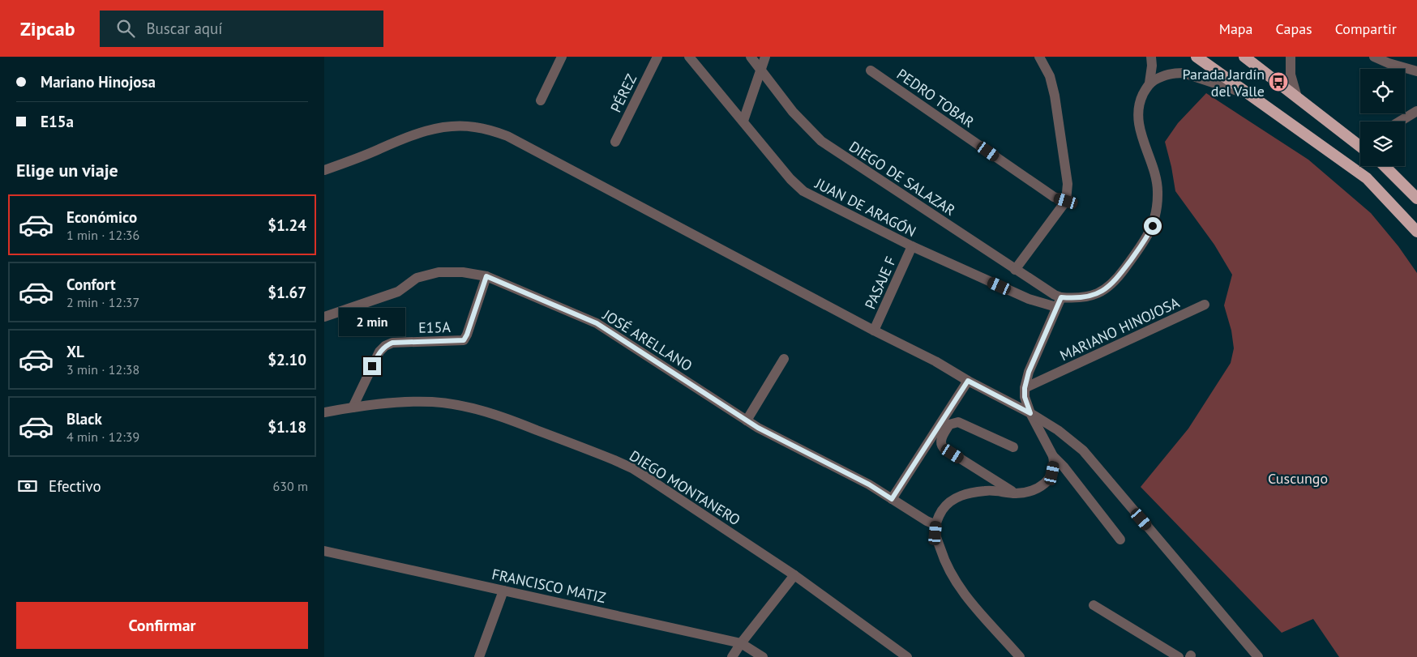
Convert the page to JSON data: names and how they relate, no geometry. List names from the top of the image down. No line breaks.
{"streets":{"street":["PÉREZ","PEDRO TOBAR","DIEGO DE SALAZAR","JUAN DE ARAGÓN","PASAJE F","E15A","MARIANO HINOJOSA","JOSÉ ARELLANO","DIEGO MONTANERO","FRANCISCO MATIZ"]},"crossings":[["DIEGO DE SALAZAR","MARIANO HINOJOSA"],["JUAN DE ARAGÓN","PASAJE F"],["JUAN DE ARAGÓN","MARIANO HINOJOSA"],["E15A","JOSÉ ARELLANO"],["E15A","DIEGO MONTANERO"]],"parks":["Cuscungo"],"places":{"bus stop":["Parada Jardín del Valle"]},"page":{"header":"Zipcab","search":"Buscar aquí","nav":["Mapa","Capas","Compartir"],"banner":["Mariano Hinojosa","E15a"],"heading":"Elige un viaje","list":[{"name":"Económico","note":"1 min · 12:36","value":"$1.24"},{"name":"Confort","note":"2 min · 12:37","value":"$1.67"},{"name":"XL","note":"3 min · 12:38","value":"$2.10"},{"name":"Black","note":"4 min · 12:39","value":"$1.18"}],"bubble":"2 min","pay":["Efectivo","630 m"],"buttons":"Confirmar"}}
